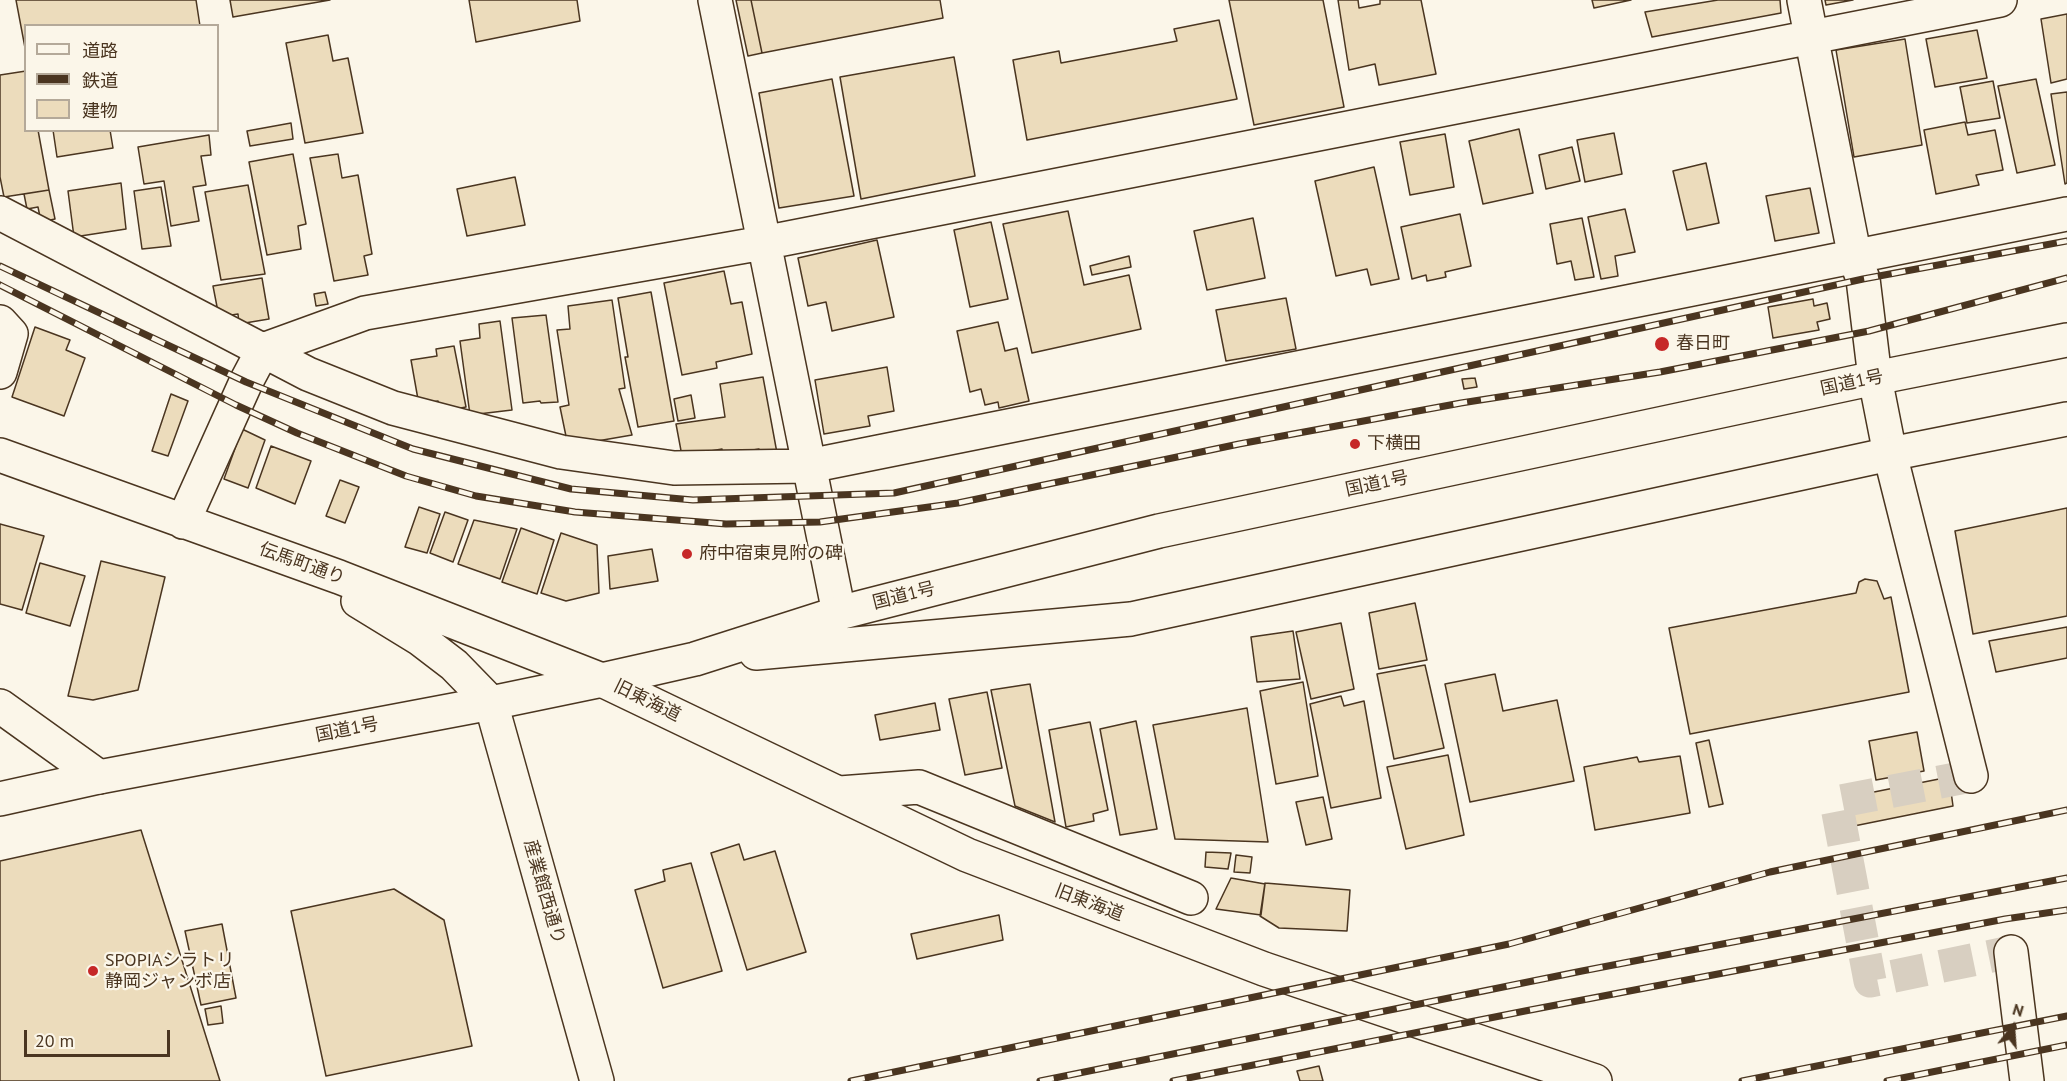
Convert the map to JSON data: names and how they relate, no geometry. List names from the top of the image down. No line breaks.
{"streets":{"main road":["国道1号","伝馬町通り","旧東海道","産業館西通り"]},"crossings":[["国道1号","伝馬町通り"],["国道1号","旧東海道"],["国道1号","産業館西通り"],["伝馬町通り","旧東海道"]],"places":["春日町","下横田","府中宿東見附の碑","SPOPIAシラトリ 静岡ジャンボ店"],"legend":["道路","鉄道","建物"],"scale_bar":"20 m","north":"top"}
